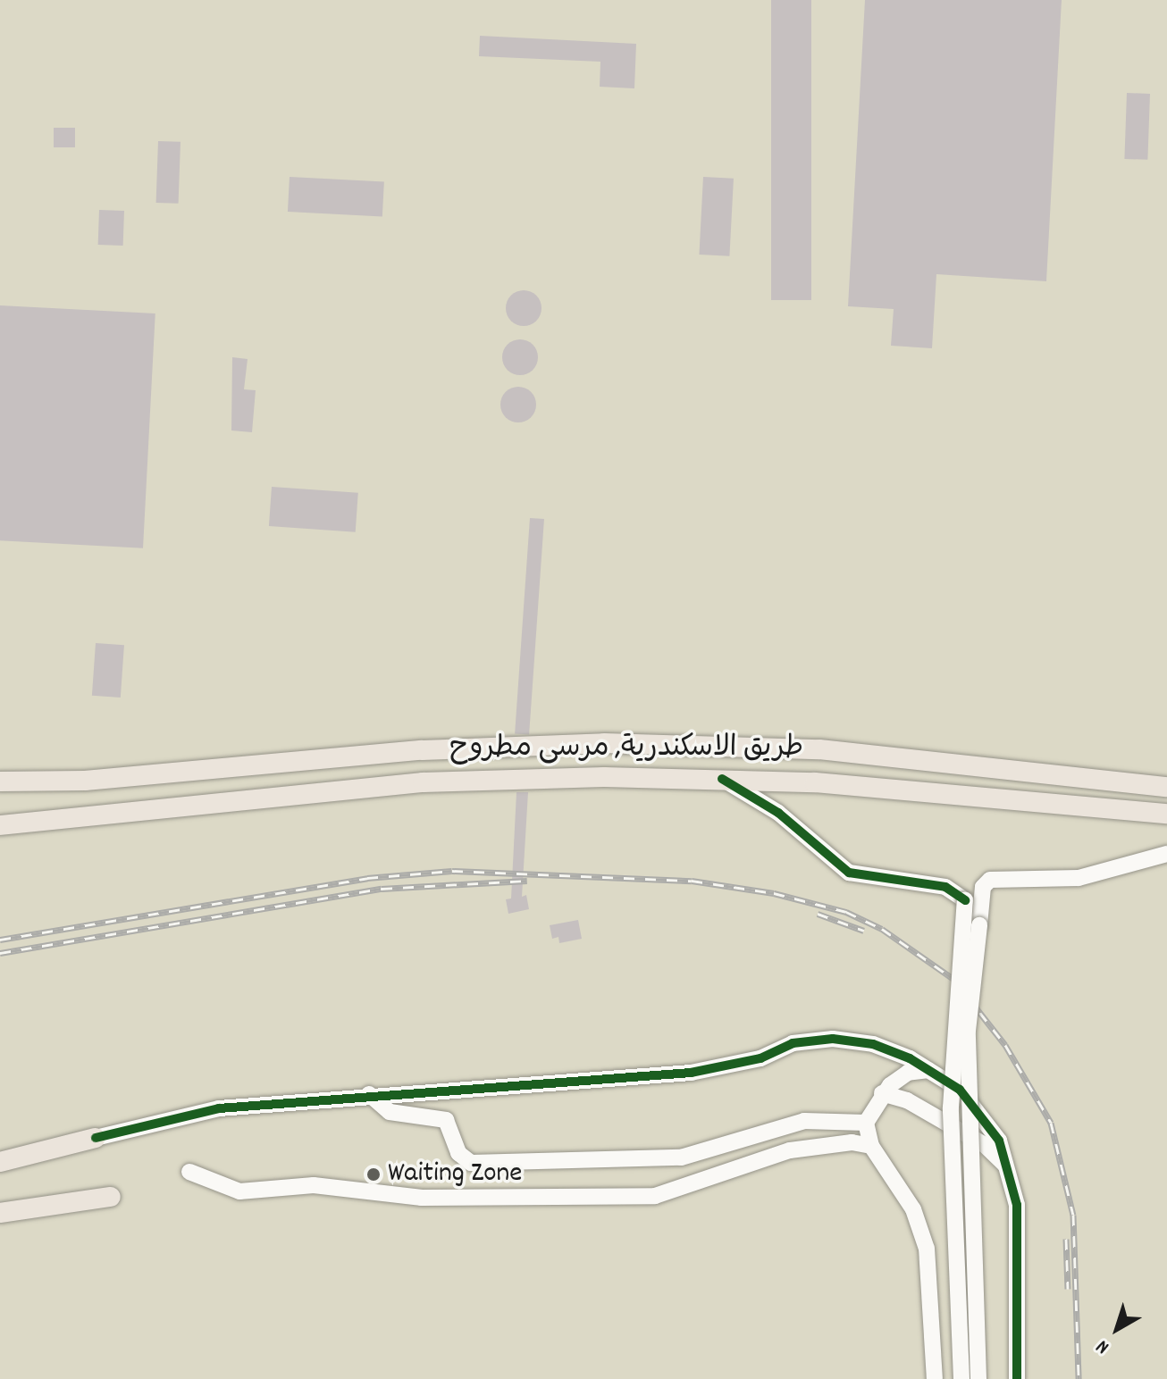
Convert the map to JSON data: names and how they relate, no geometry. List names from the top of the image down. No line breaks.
{"streets":{"main road":["طريق الاسكندرية, مرسى مطروح"]},"places":["Waiting Zone"],"north":"bottom left"}
